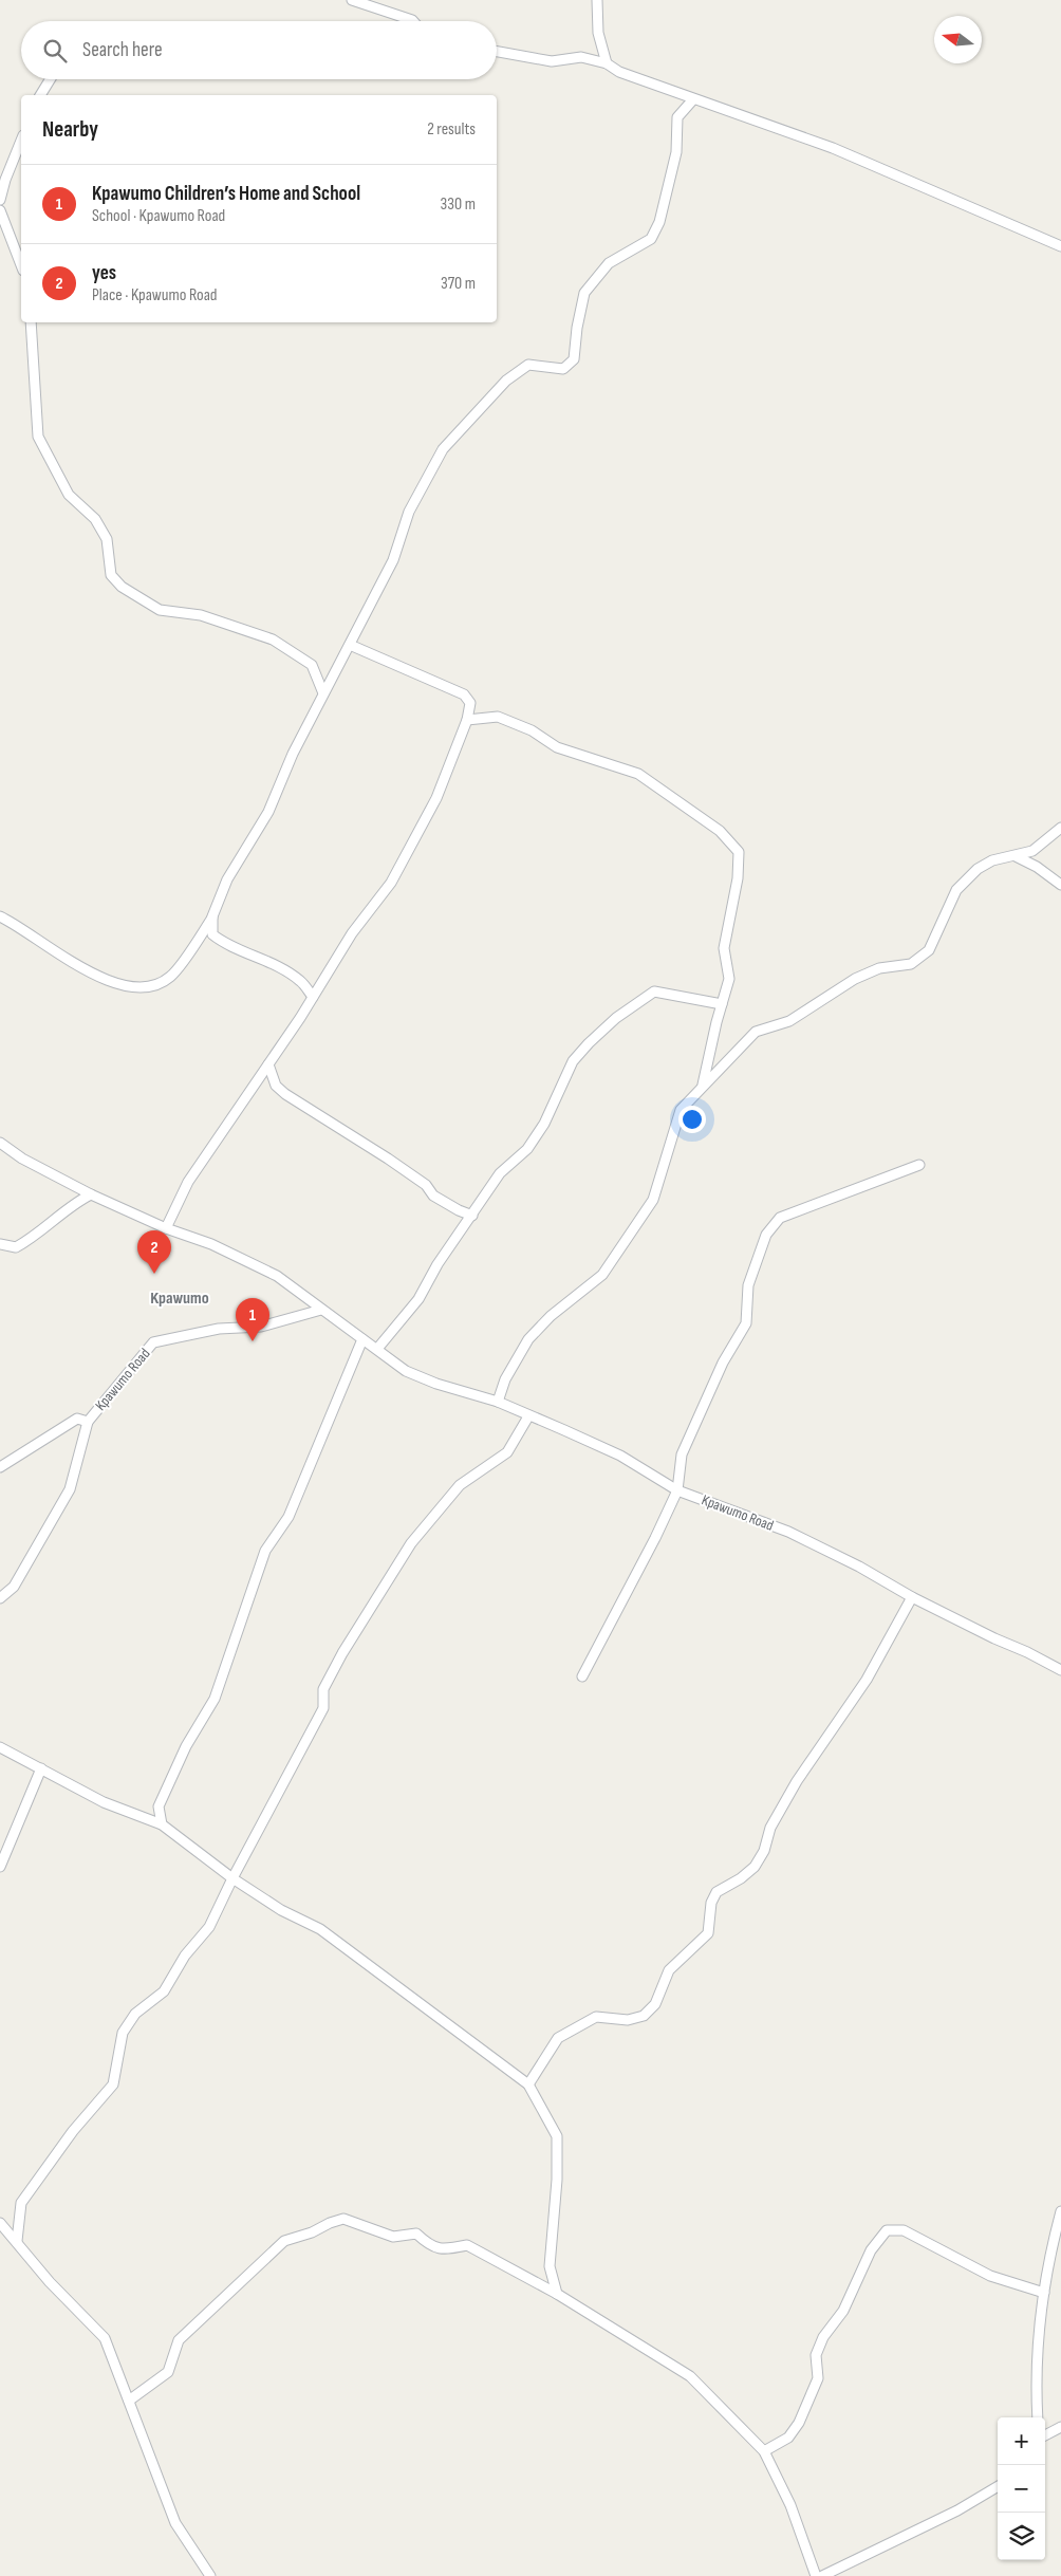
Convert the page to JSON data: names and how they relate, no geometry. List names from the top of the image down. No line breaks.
{"streets":{"street":["Kpawumo Road"]},"districts":["Kpawumo"],"north":"left","page":{"search":"Search here","heading":["Nearby","2 results"],"list":[{"mark":"1","name":"Kpawumo Children’s Home and School","note":"School · Kpawumo Road","value":"330 m"},{"mark":"2","name":"yes","note":"Place · Kpawumo Road","value":"370 m"}],"pins":["2","1"],"map_buttons":["+","−"]}}
